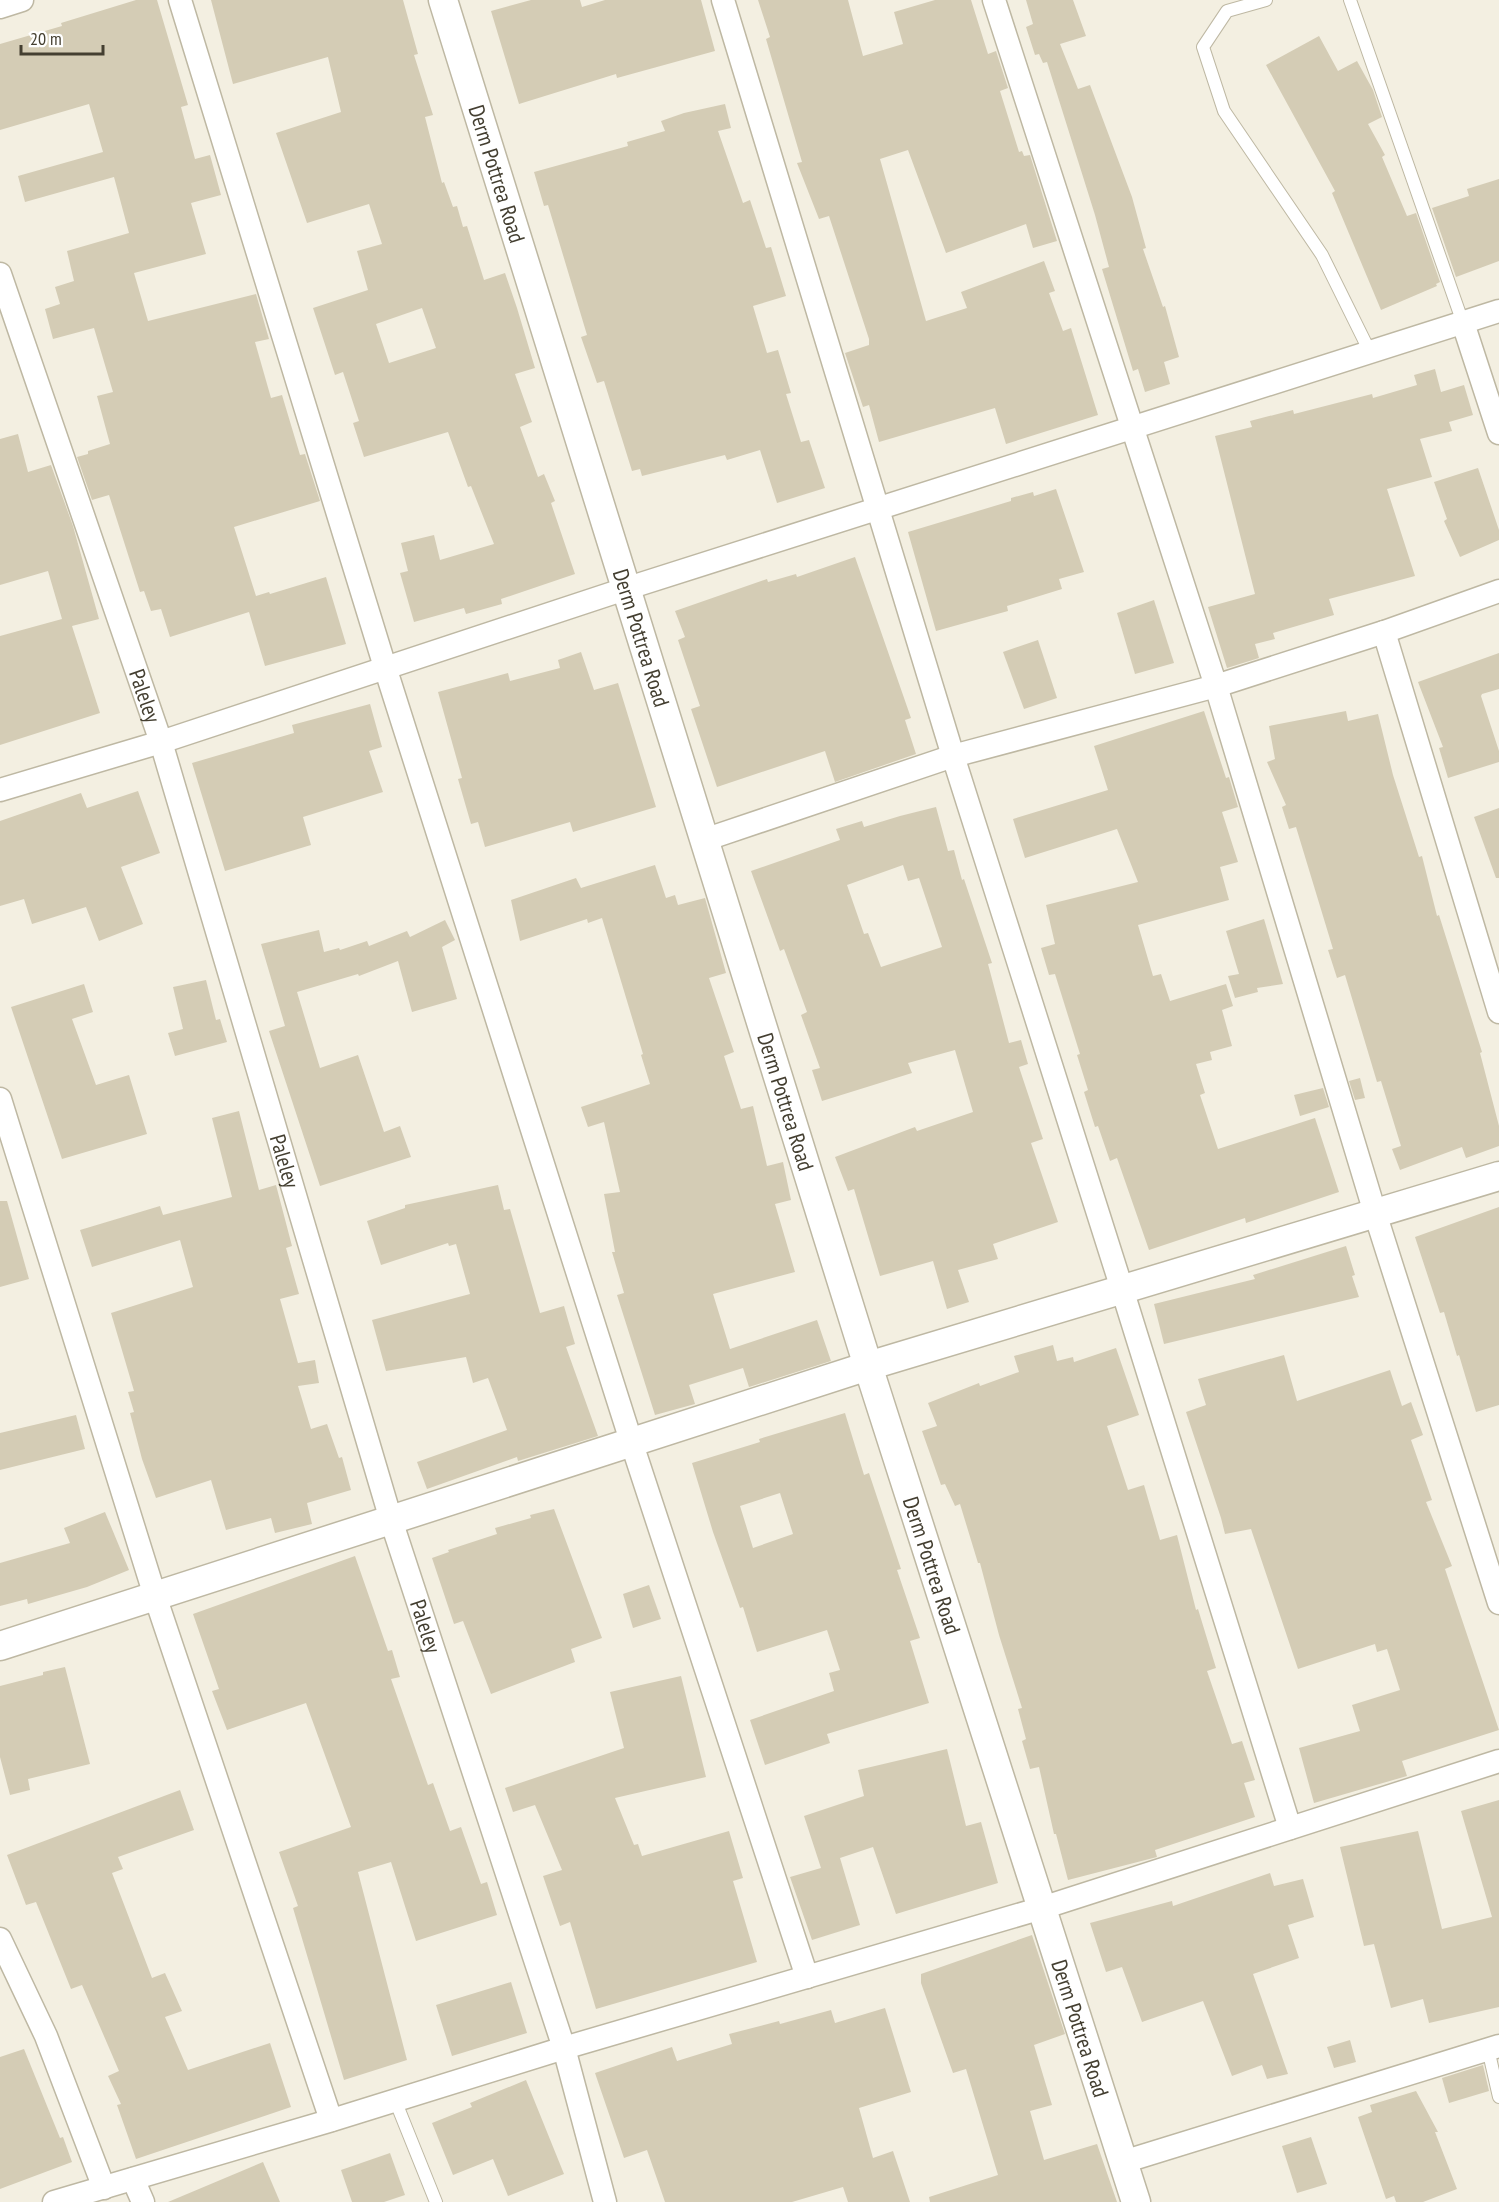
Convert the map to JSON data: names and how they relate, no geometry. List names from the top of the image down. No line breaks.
{"streets":{"street":["Derm Pottrea Road","Paleley"]},"scale_bar":"20 m"}
